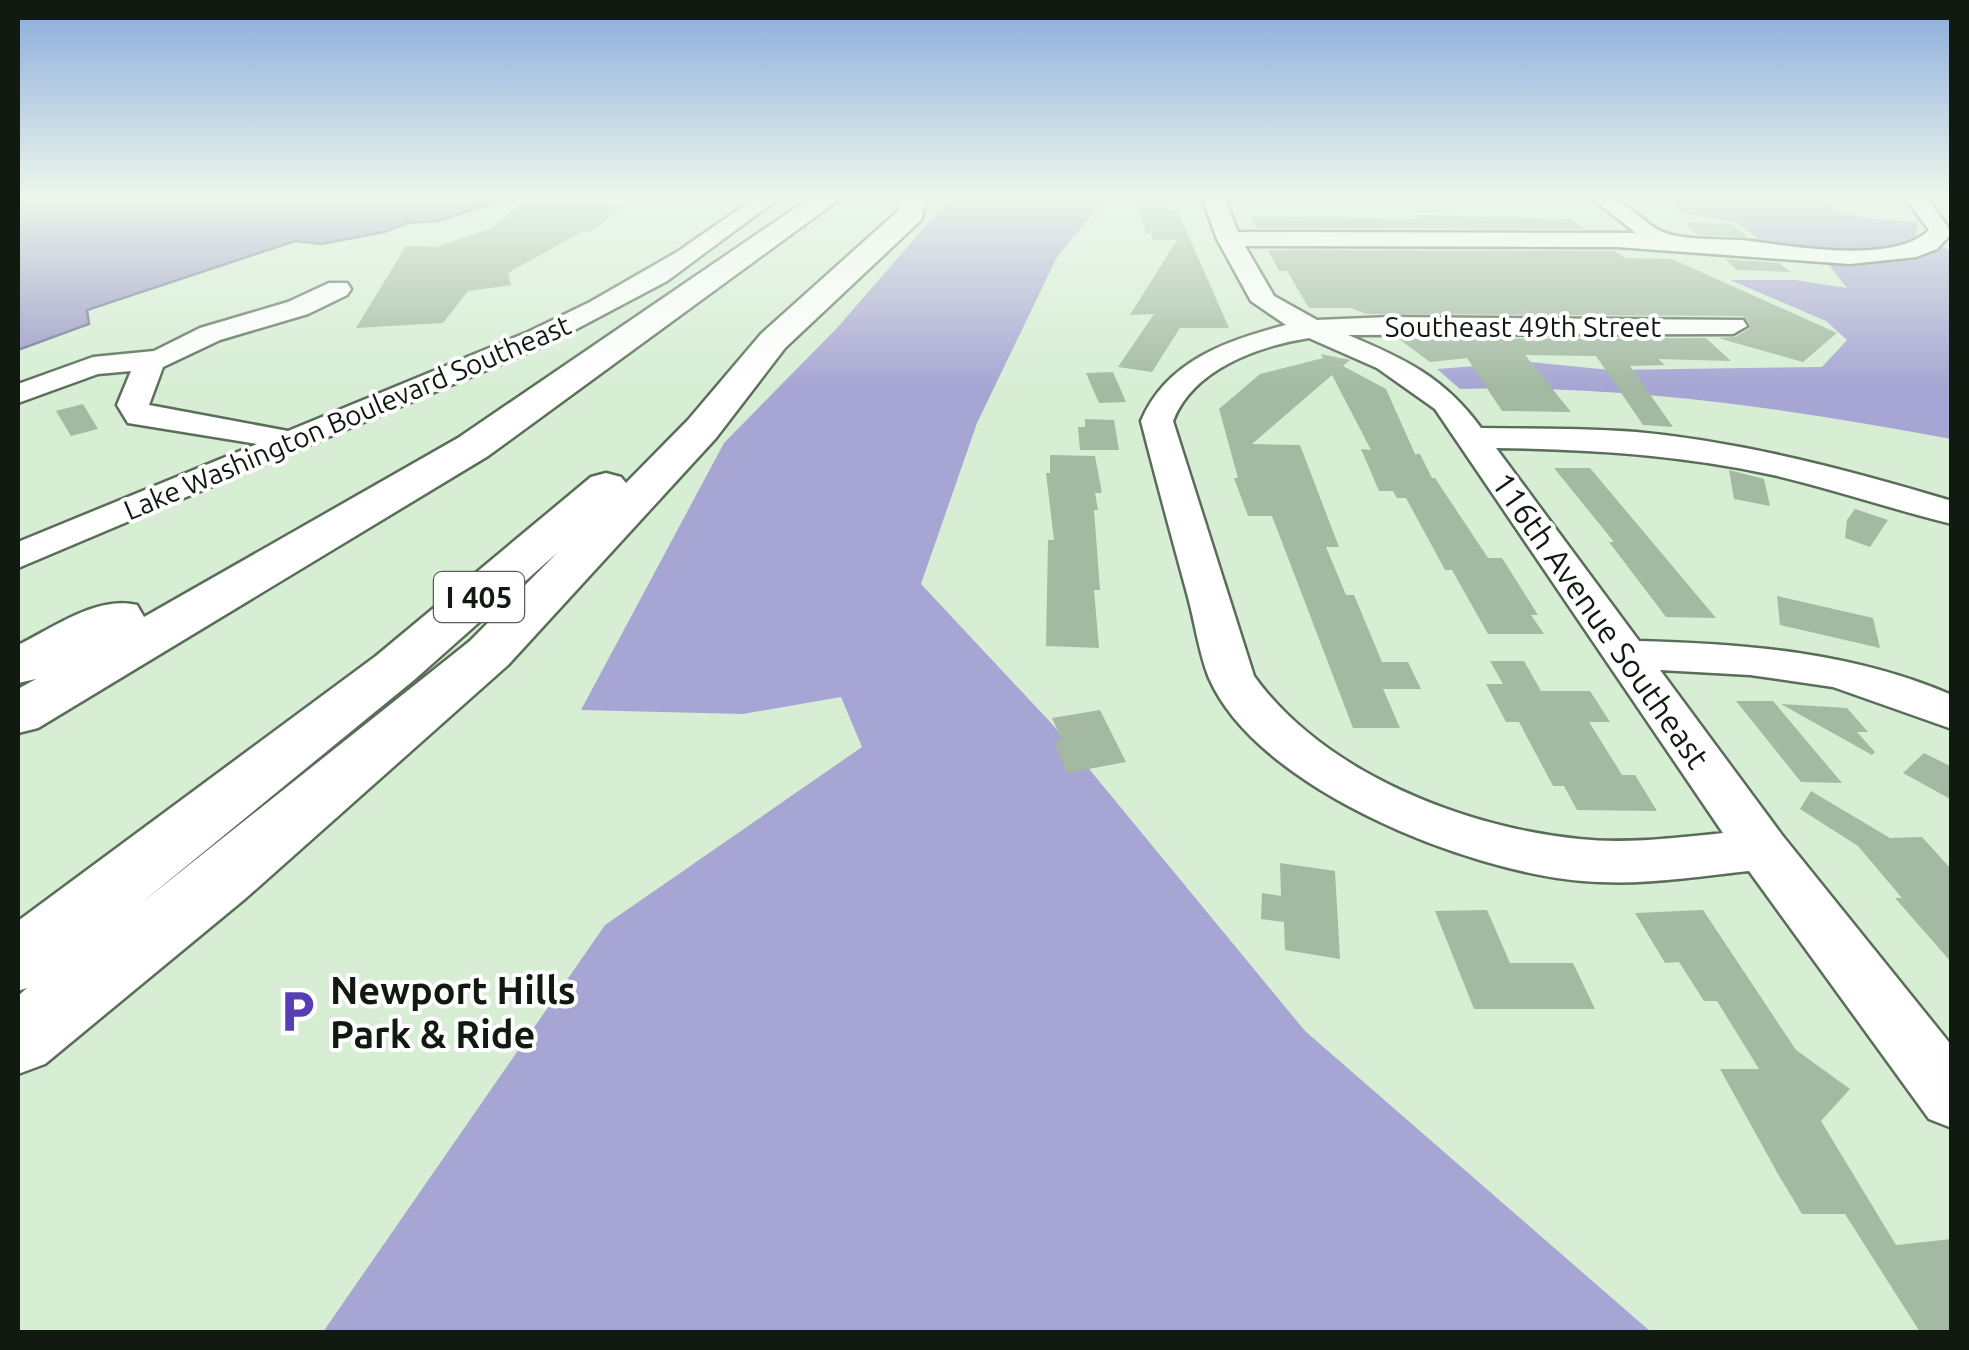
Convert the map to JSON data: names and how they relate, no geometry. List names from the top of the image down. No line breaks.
{"streets":{"highway":["I 405"],"street":["Southeast 49th Street","Lake Washington Boulevard Southeast","116th Avenue Southeast"]},"crossings":[["Southeast 49th Street","116th Avenue Southeast"]],"places":{"parking":["Newport Hills Park & Ride"]}}
